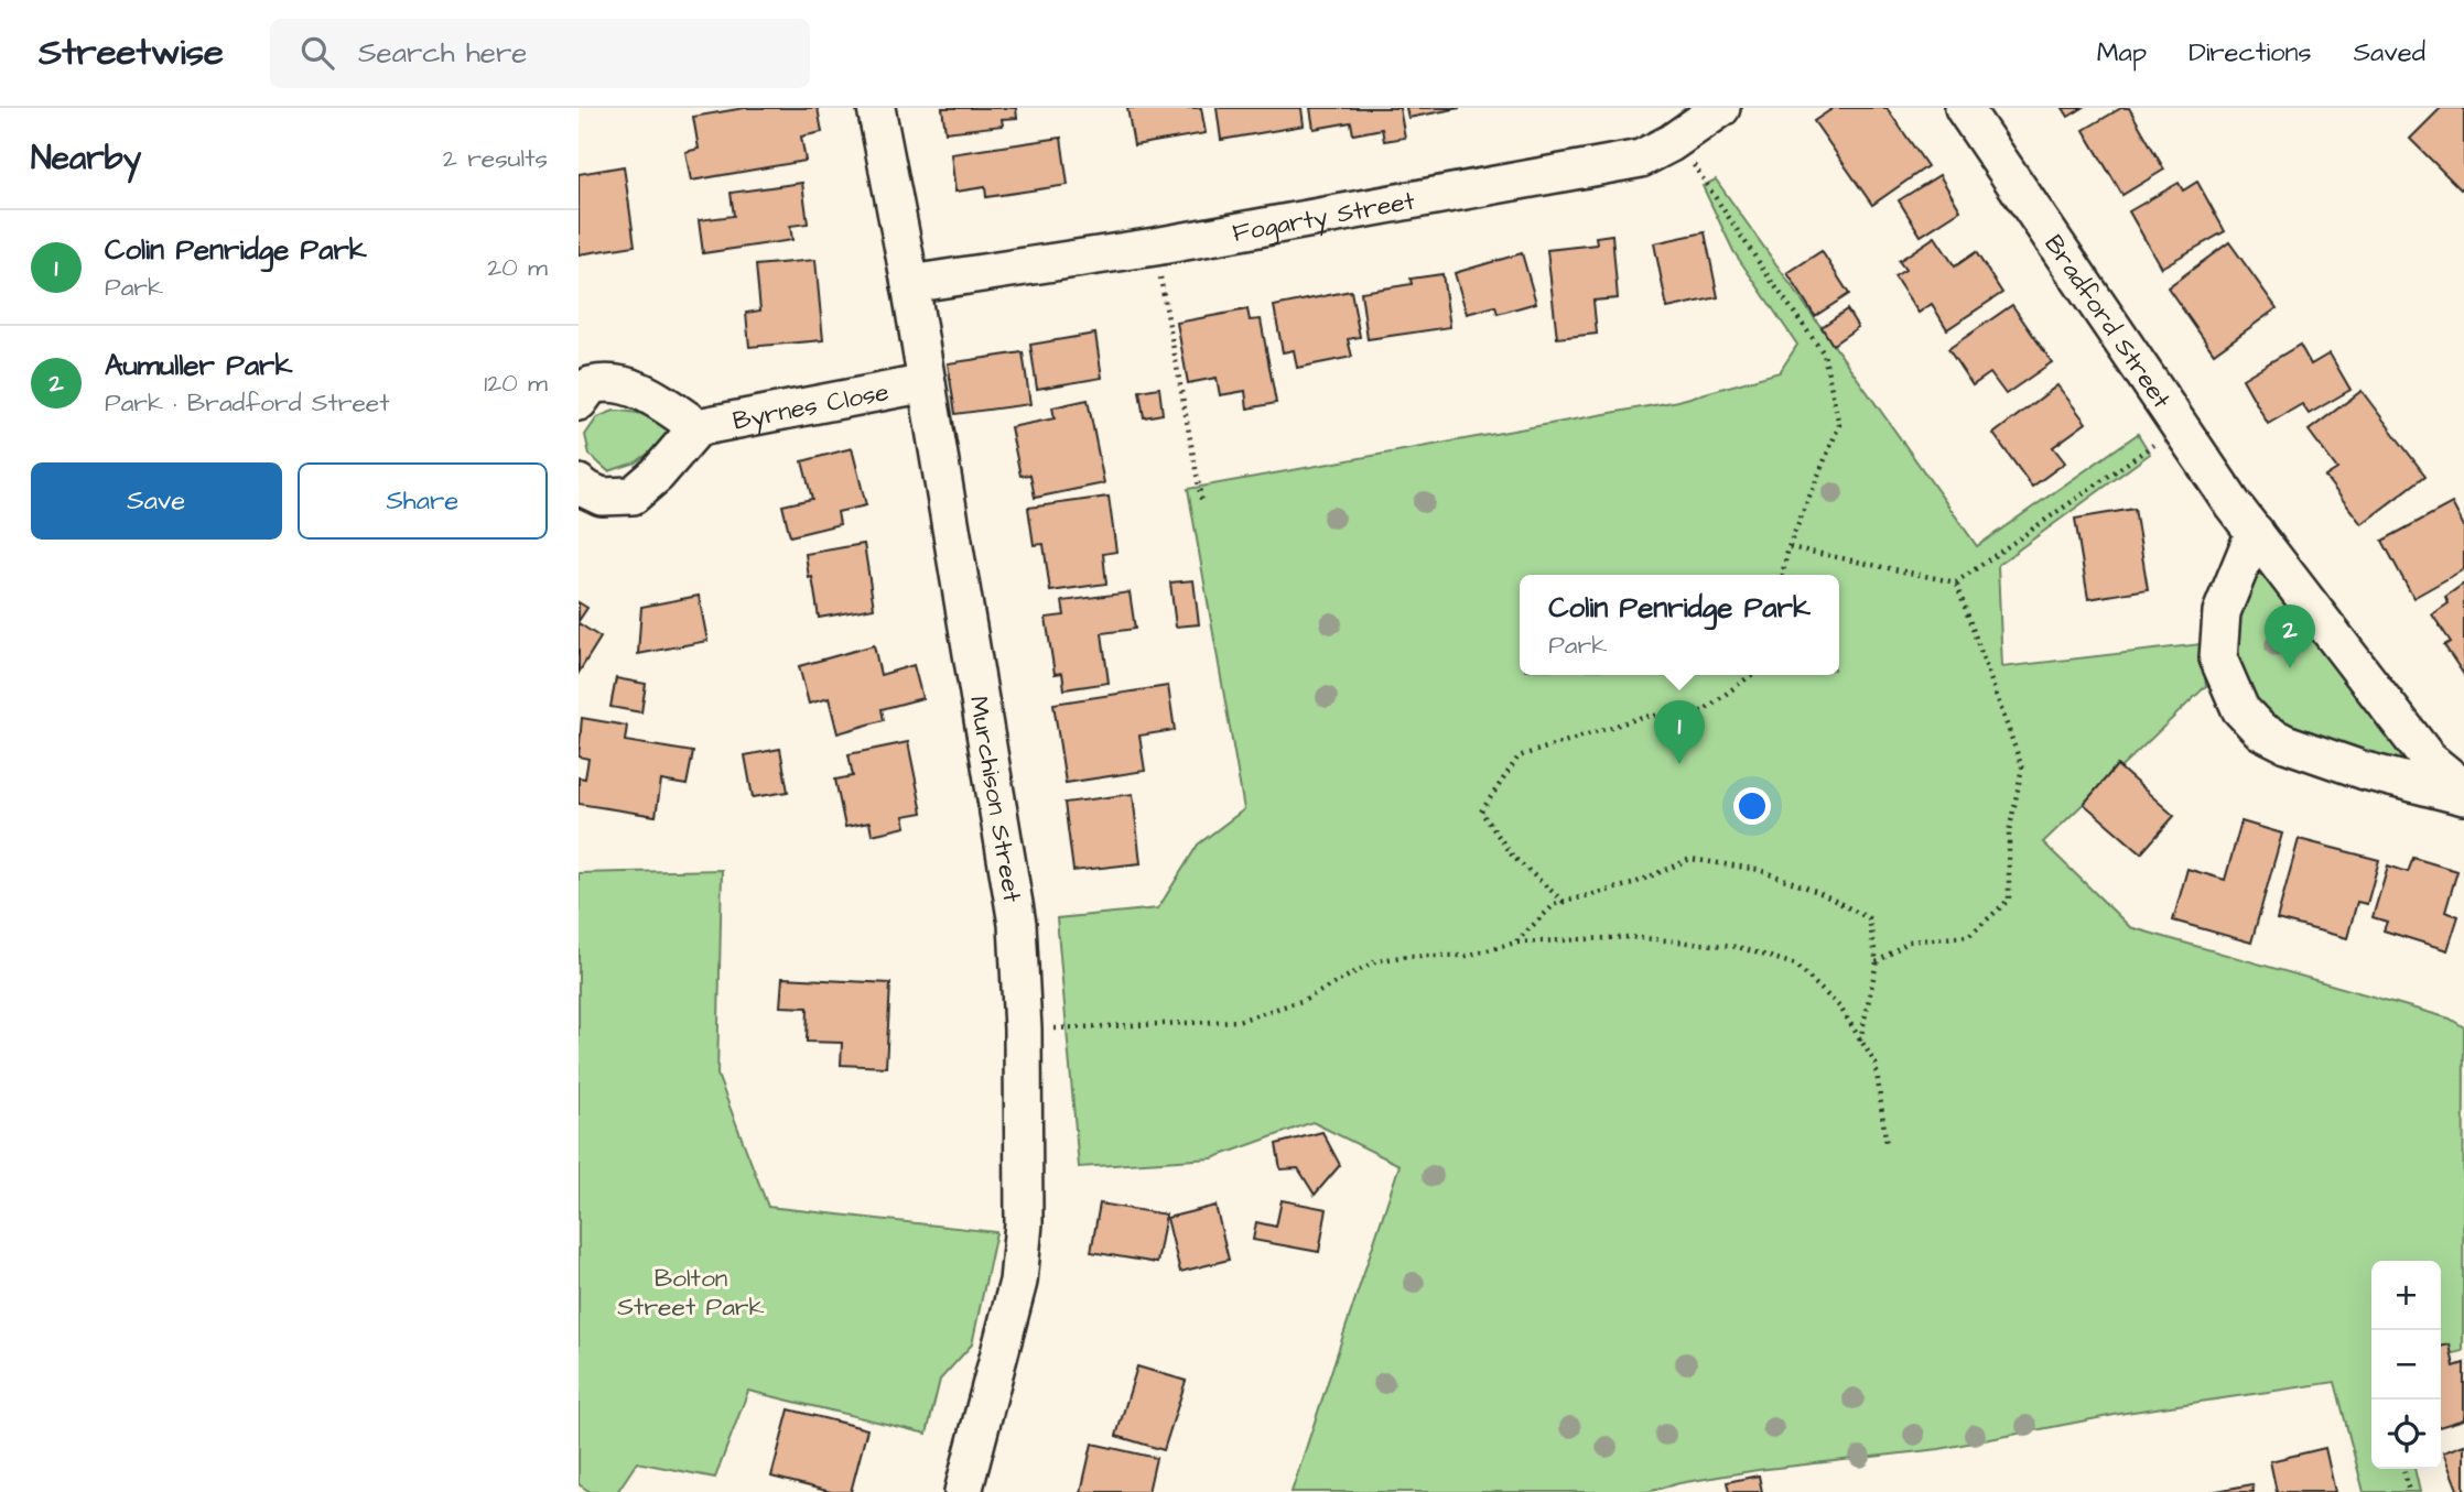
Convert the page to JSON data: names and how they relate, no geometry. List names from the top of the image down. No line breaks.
{"streets":{"street":["Fogarty Street","Bradford Street","Byrnes Close","Murchison Street"]},"crossings":[["Fogarty Street","Murchison Street"],["Byrnes Close","Murchison Street"]],"parks":["Bolton Street Park"],"page":{"header":"Streetwise","search":"Search here","nav":["Map","Directions","Saved"],"heading":["Nearby","2 results"],"list":[{"mark":"1","name":"Colin Penridge Park","note":"Park","value":"20 m"},{"mark":"2","name":"Aumuller Park","note":"Park · Bradford Street","value":"120 m"}],"buttons":["Save","Share"],"popup":["Colin Penridge Park","Park"],"pins":["2","1"],"map_buttons":["+","−"]}}
